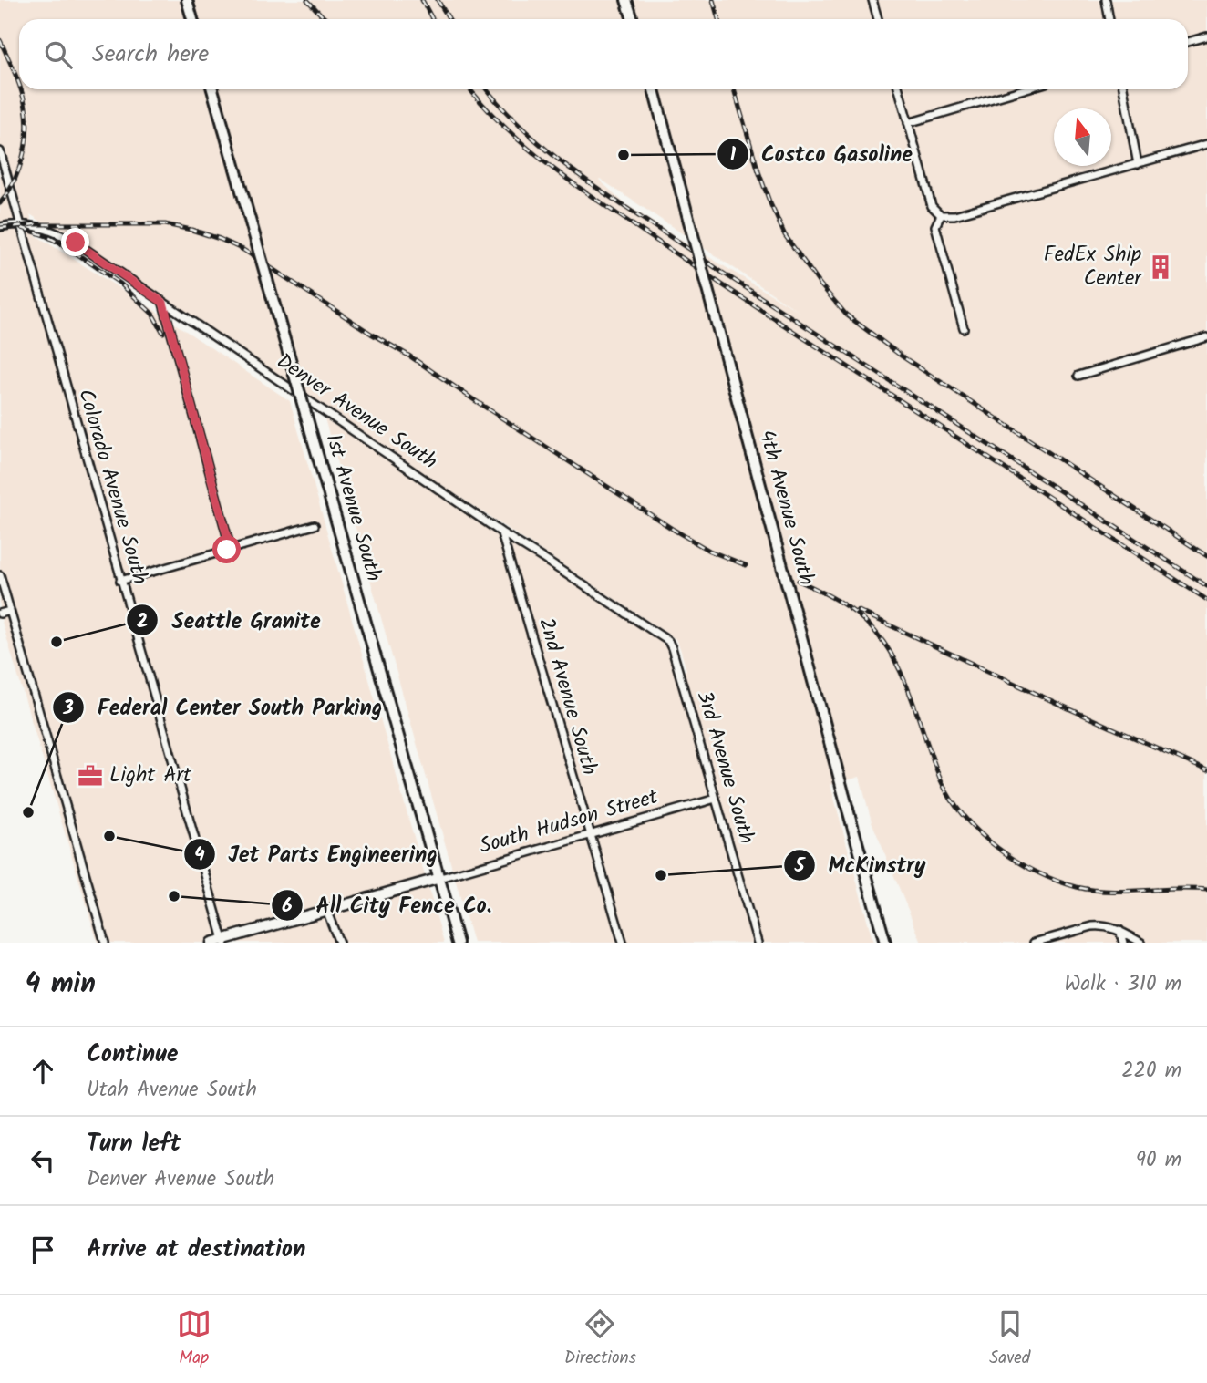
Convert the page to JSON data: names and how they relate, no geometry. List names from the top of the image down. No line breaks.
{"streets":{"main road":["1st Avenue South","4th Avenue South"],"street":["Denver Avenue South","Colorado Avenue South","2nd Avenue South","3rd Avenue South","South Hudson Street"]},"crossings":[["Denver Avenue South","Colorado Avenue South"],["Denver Avenue South","2nd Avenue South"],["Denver Avenue South","3rd Avenue South"],["Colorado Avenue South","South Hudson Street"],["1st Avenue South","South Hudson Street"],["2nd Avenue South","South Hudson Street"],["3rd Avenue South","South Hudson Street"]],"places":{"other":["Costco Gasoline","Seattle Granite","Federal Center South Parking","Jet Parts Engineering","McKinstry","All City Fence Co."],"building":["FedEx Ship Center"],"office":["Light Art"]},"north":"top","page":{"search":"Search here","heading":["4 min","Walk · 310 m"],"list":[["Continue","Utah Avenue South","220 m"],["Turn left","Denver Avenue South","90 m"],"Arrive at destination"],"nav":["Map","Directions","Saved"]}}
